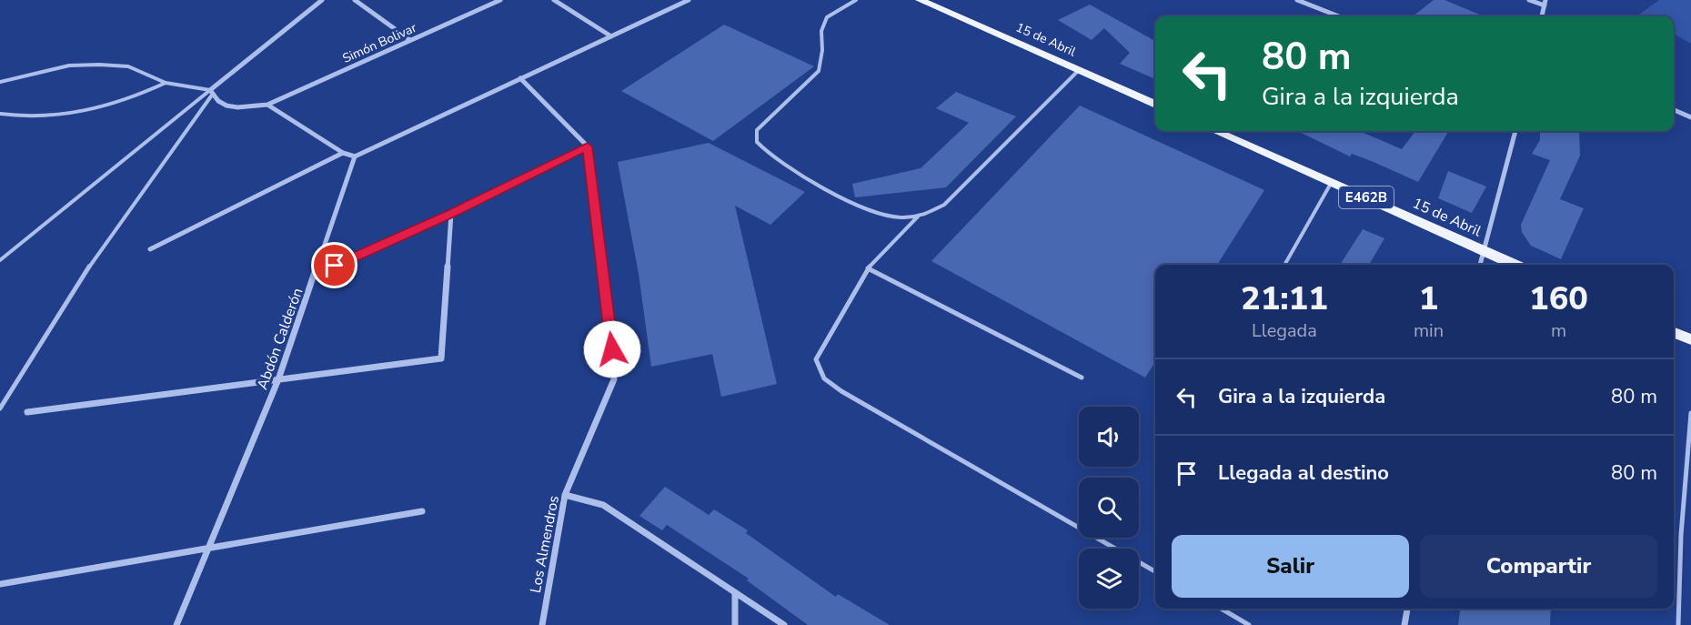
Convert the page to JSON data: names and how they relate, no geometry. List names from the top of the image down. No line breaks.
{"streets":{"main road":["15 de Abril","E462B"],"street":["Simón Bolivar","Abdón Calderón","Los Almendros"]},"page":{"turn":["80 m","Gira a la izquierda"],"eta":["21:11","Llegada","1","min","160","m"],"list":[{"name":"Gira a la izquierda","value":"80 m"},{"name":"Llegada al destino","value":"80 m"}],"buttons":["Salir","Compartir"]}}
